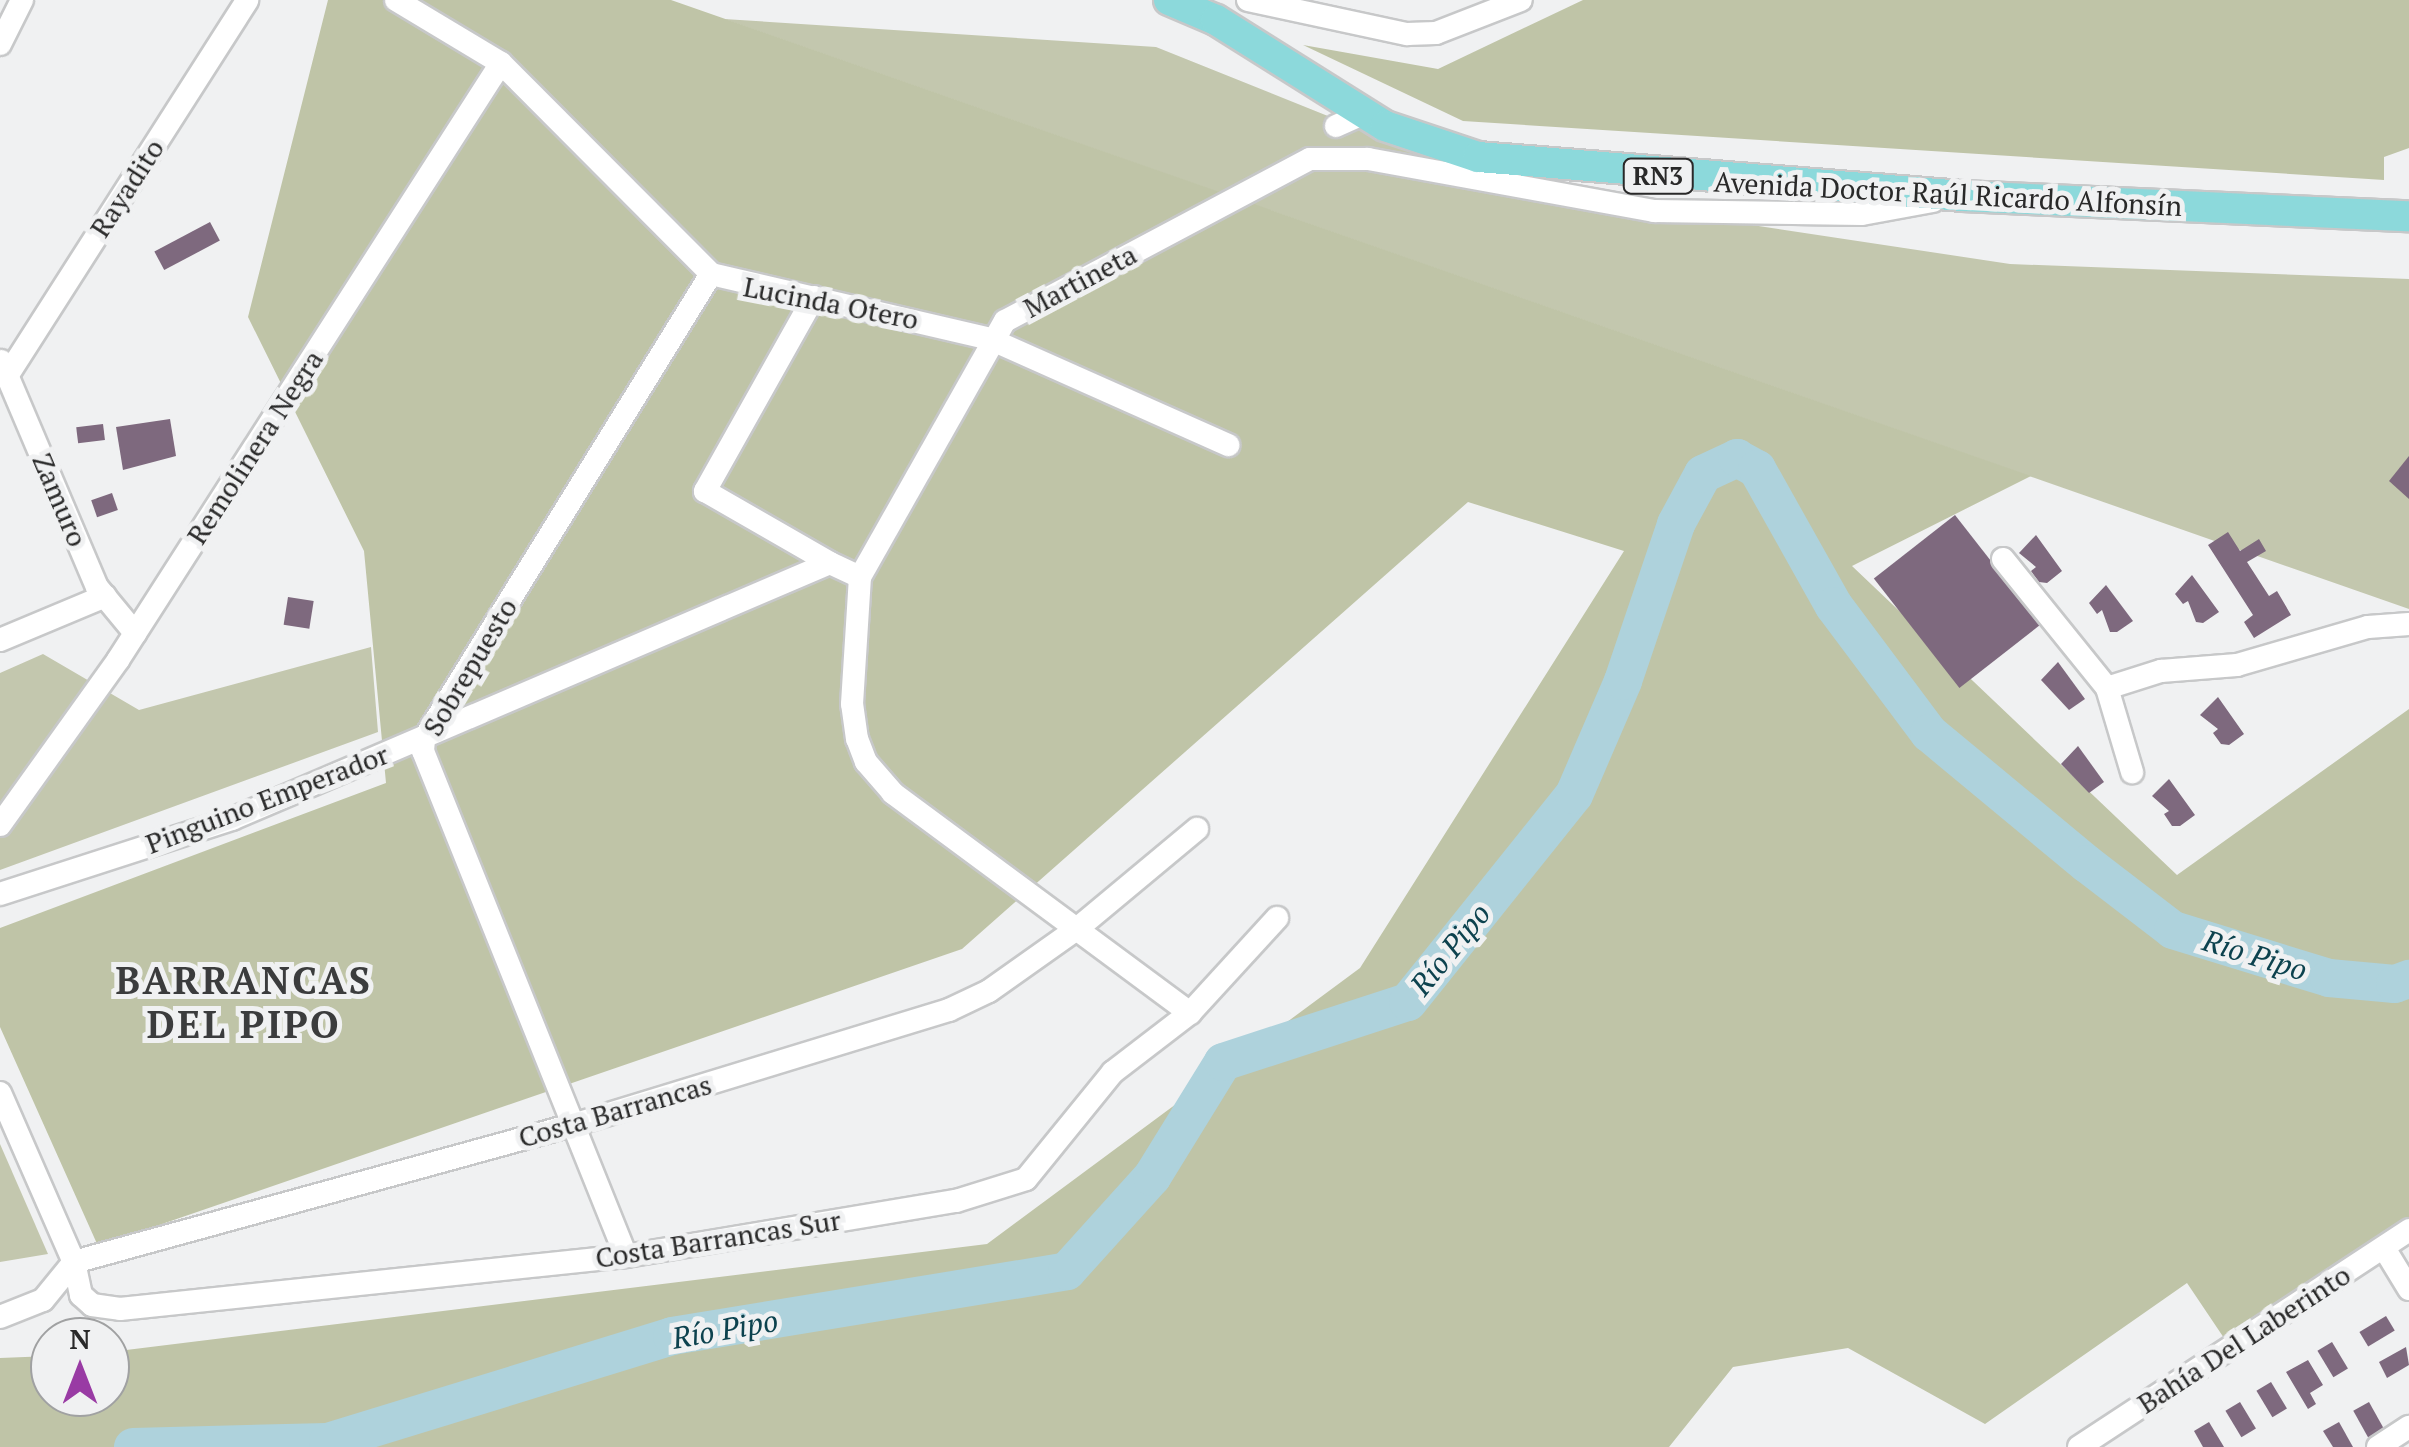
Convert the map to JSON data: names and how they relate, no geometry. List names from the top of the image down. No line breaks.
{"streets":{"main road":["RN3","Avenida Doctor Raúl Ricardo Alfonsín"],"street":["Rayadito","Martineta","Lucinda Otero","Remolinera Negra","Zamuro","Sobrepuesto","Pinguino Emperador","Costa Barrancas","Costa Barrancas Sur","Bahía Del Laberinto"]},"crossings":[["Rayadito","Zamuro"],["Avenida Doctor Raúl Ricardo Alfonsín","Martineta"],["Martineta","Lucinda Otero"],["Martineta","Costa Barrancas"],["Martineta","Costa Barrancas Sur"],["Lucinda Otero","Remolinera Negra"],["Lucinda Otero","Sobrepuesto"],["Remolinera Negra","Zamuro"],["Sobrepuesto","Pinguino Emperador"],["Sobrepuesto","Costa Barrancas"],["Sobrepuesto","Costa Barrancas Sur"],["Costa Barrancas","Costa Barrancas Sur"]],"districts":["BARRANCAS DEL PIPO"],"water":["Río Pipo"],"north":"top"}
